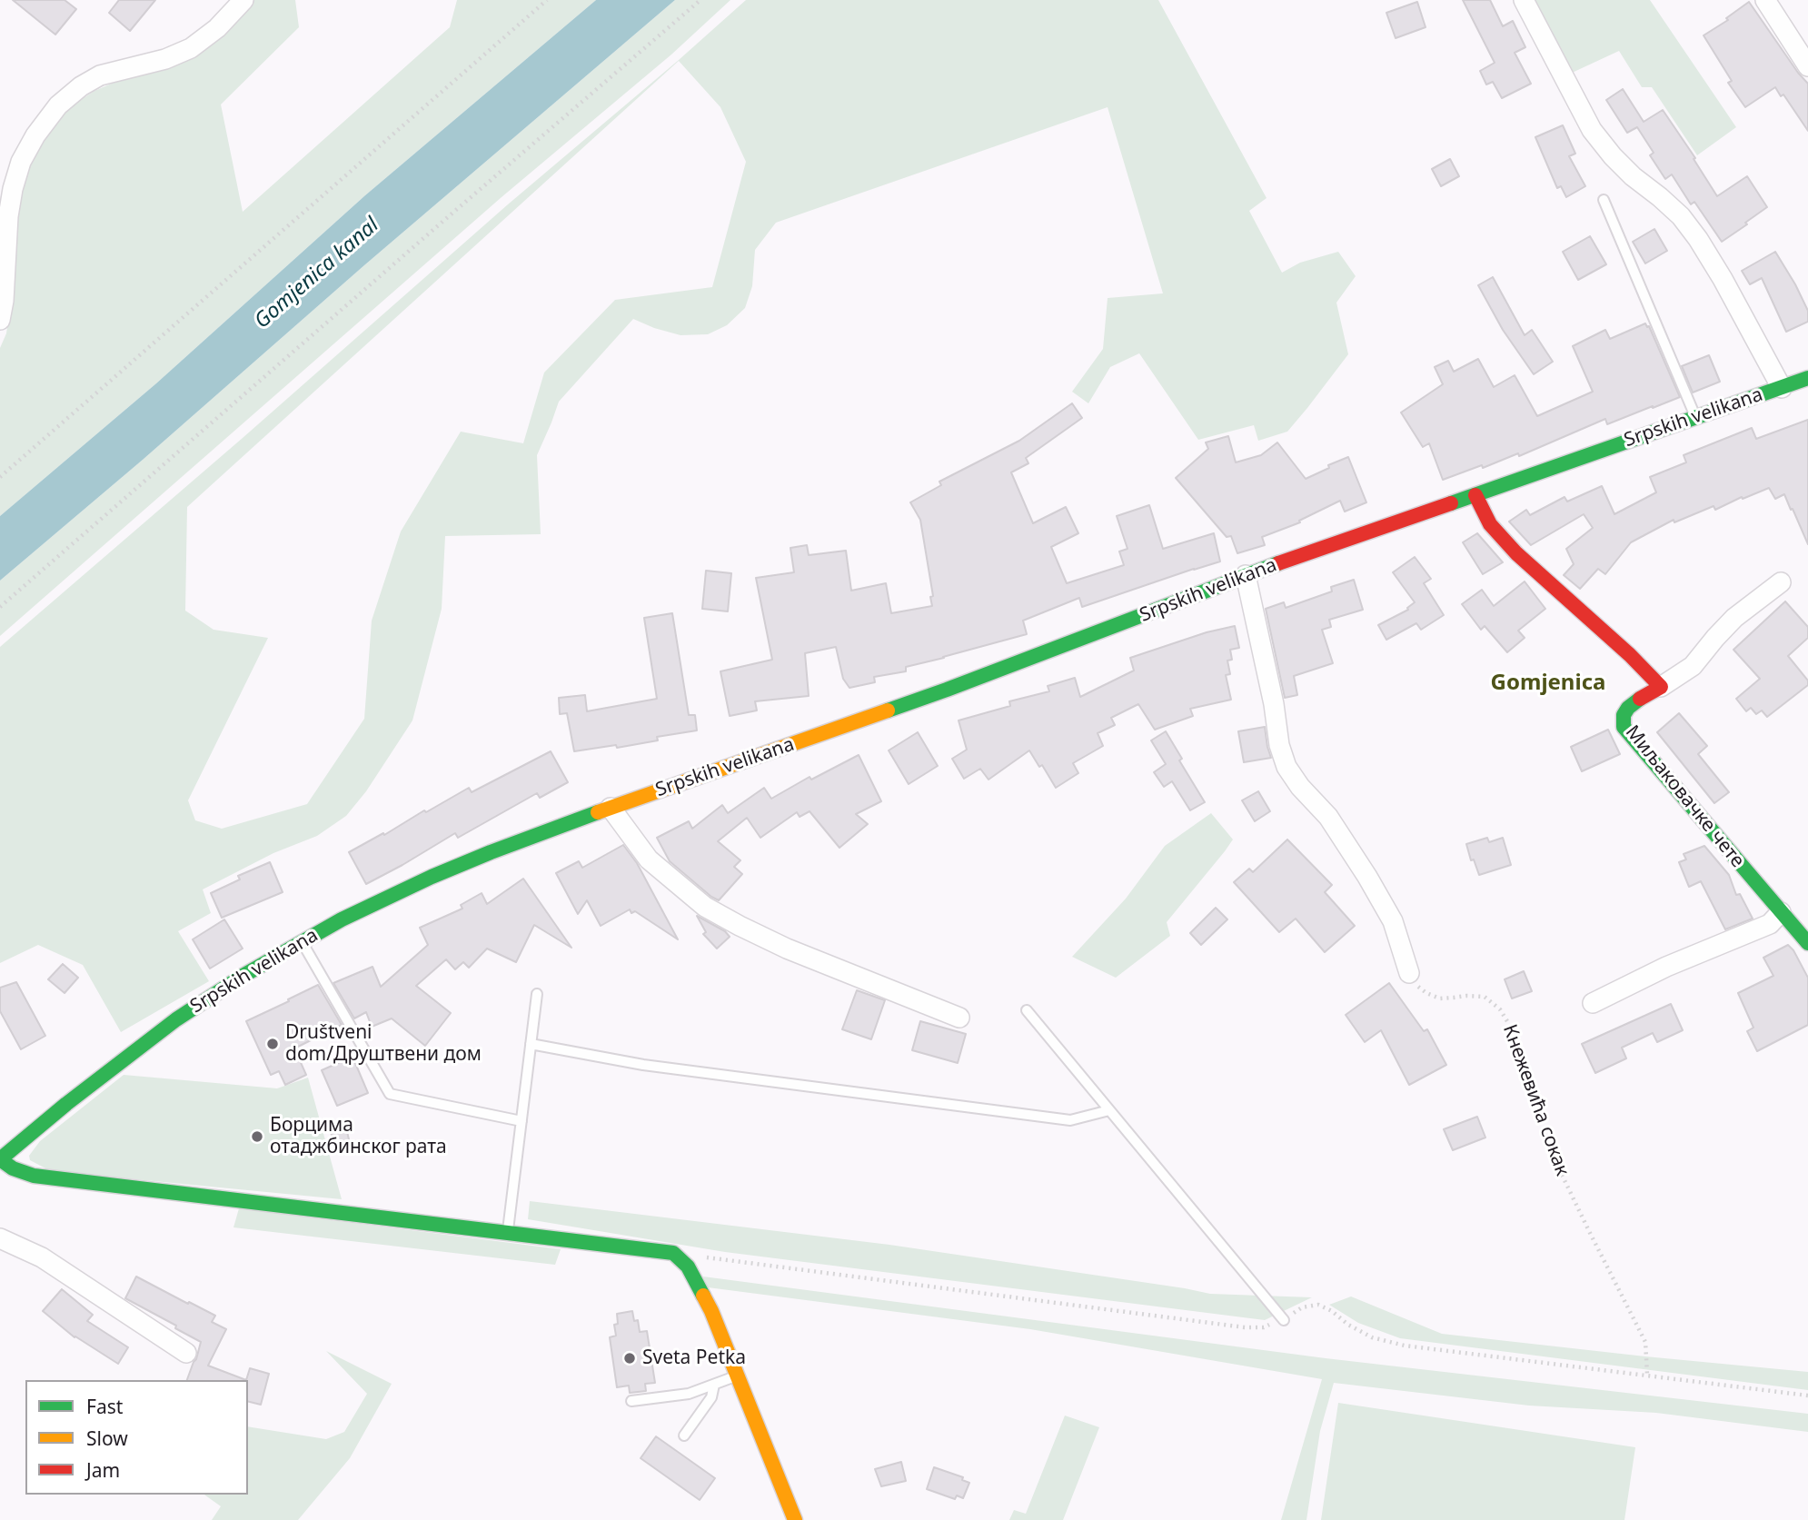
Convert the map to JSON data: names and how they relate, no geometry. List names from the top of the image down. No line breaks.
{"streets":{"main road":["Srpskih velikana","Миљаковачке чете"],"path":["Кнежевића сокак"]},"districts":["Gomjenica"],"water":["Gomjenica kanal"],"places":["Društveni dom/Друштвени дом","Борцима отаджбинског рата","Sveta Petka"],"legend":["Fast","Slow","Jam"]}
